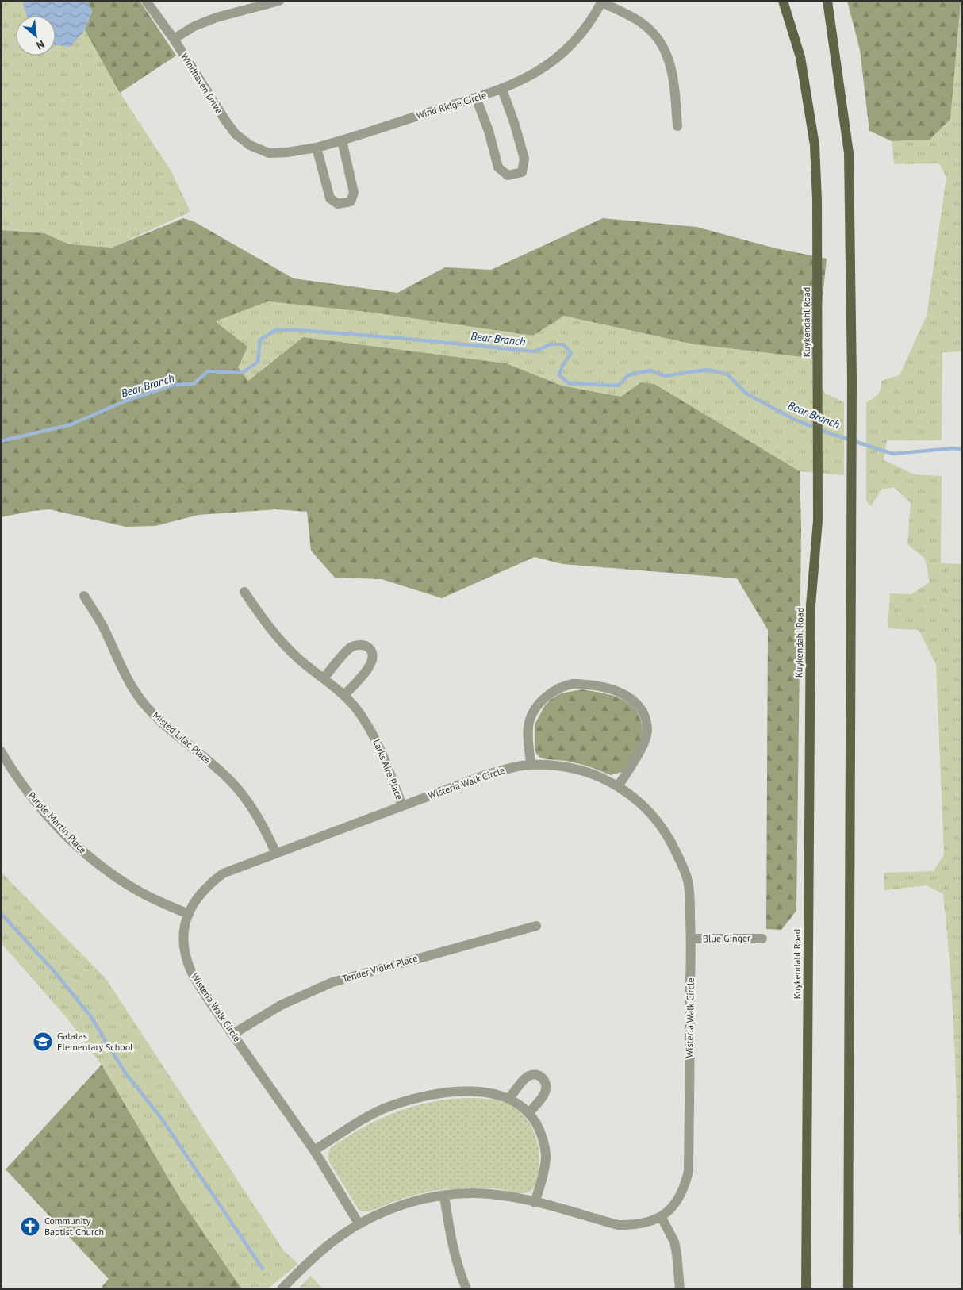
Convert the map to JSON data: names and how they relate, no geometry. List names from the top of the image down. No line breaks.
{"streets":{"main road":["Kuykendahl Road"],"street":["Windhaven Drive","Wind Ridge Circle","Misted Lilac Place","Larks Aire Place","Wisteria Walk Circle","Purple Martin Place","Blue Ginger","Tender Violet Place"]},"crossings":[["Windhaven Drive","Wind Ridge Circle"],["Misted Lilac Place","Wisteria Walk Circle"],["Larks Aire Place","Wisteria Walk Circle"],["Wisteria Walk Circle","Purple Martin Place"],["Wisteria Walk Circle","Blue Ginger"],["Wisteria Walk Circle","Tender Violet Place"]],"water":["Bear Branch"],"places":{"school or university":["Galatas Elementary School"],"church":["Community Baptist Church"]},"north":"bottom right"}
